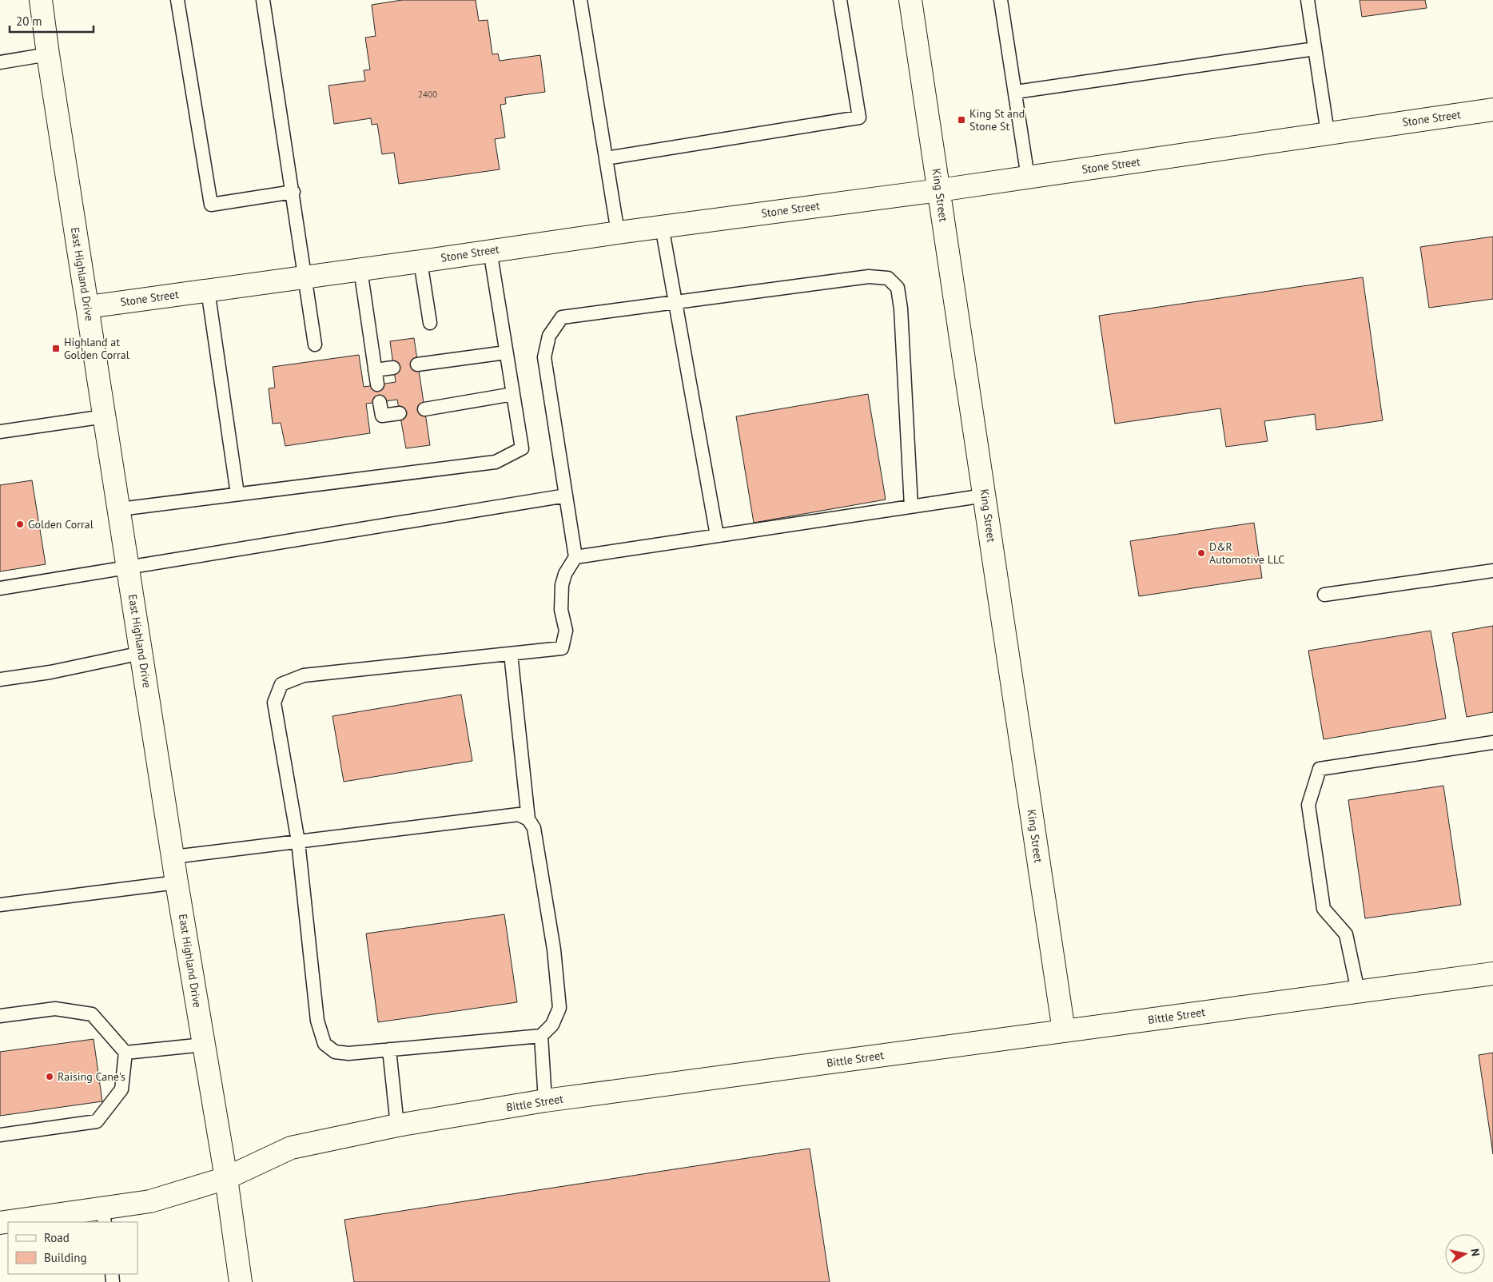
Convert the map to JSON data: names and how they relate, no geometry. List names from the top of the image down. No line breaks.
{"streets":{"street":["Stone Street","King Street","East Highland Drive","Bittle Street"]},"crossings":[["Stone Street","King Street"],["Stone Street","East Highland Drive"],["King Street","Bittle Street"],["East Highland Drive","Bittle Street"]],"places":{"transit":["King St and Stone St","Highland at Golden Corral"],"other":["Golden Corral","D&R Automotive LLC","Raising Cane's"]},"house_numbers":["2400"],"legend":["Road","Building"],"scale_bar":"20 m","north":"right"}
